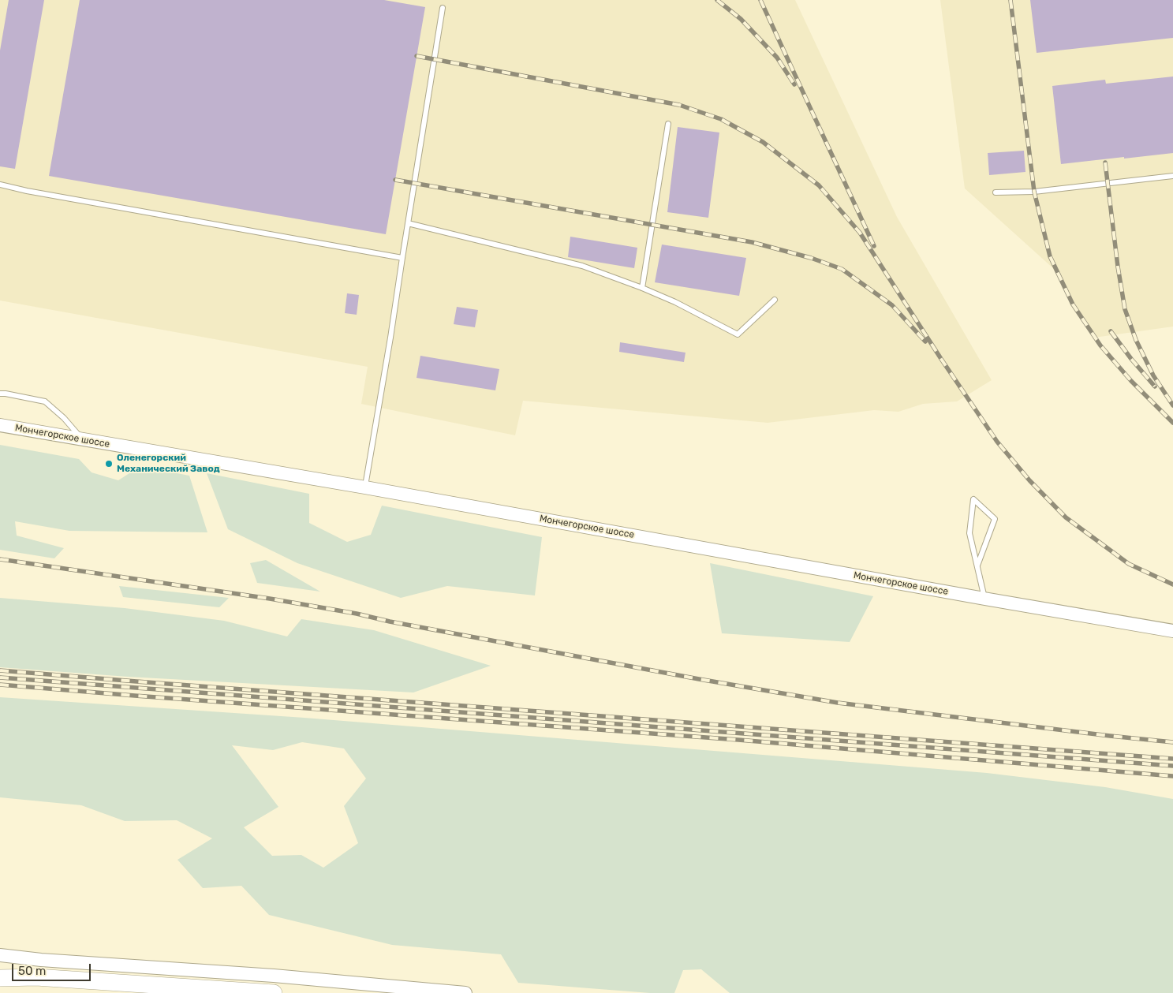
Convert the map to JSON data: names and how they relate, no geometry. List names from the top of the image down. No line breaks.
{"streets":{"street":["Мончегорское шоссе"]},"places":["Оленегорский Механический Завод"],"scale_bar":"50 m"}
